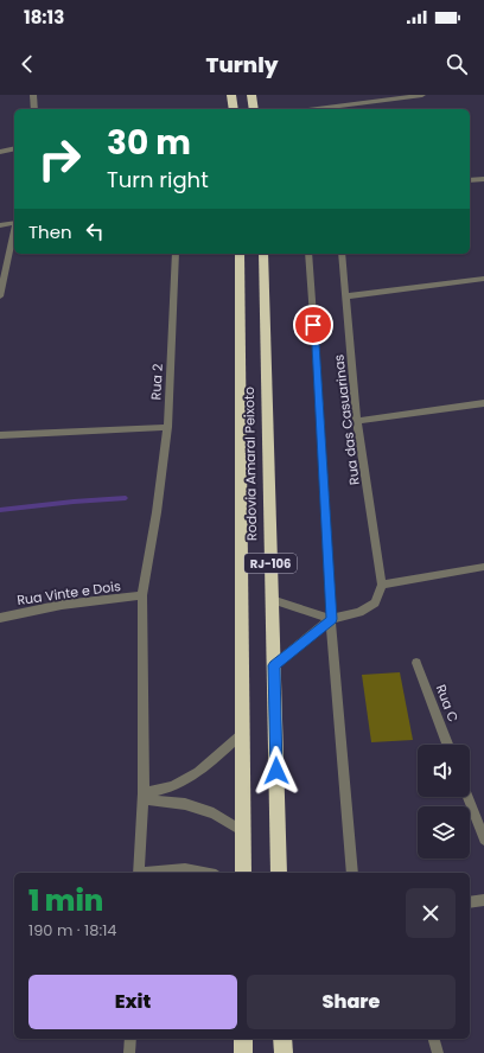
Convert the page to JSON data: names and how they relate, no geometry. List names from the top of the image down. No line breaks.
{"streets":{"highway":["Rodovia Amaral Peixoto","RJ-106"],"street":["Rua 2","Rua das Casuarinas","Rua Vinte e Dois","Rua C"]},"crossings":[["Rua 2","Rua Vinte e Dois"]],"page":{"status":"18:13","header":"Turnly","turn":["30 m","Turn right"],"then":"Then","heading":["1 min","190 m · 18:14"],"buttons":["Exit","Share"]}}
